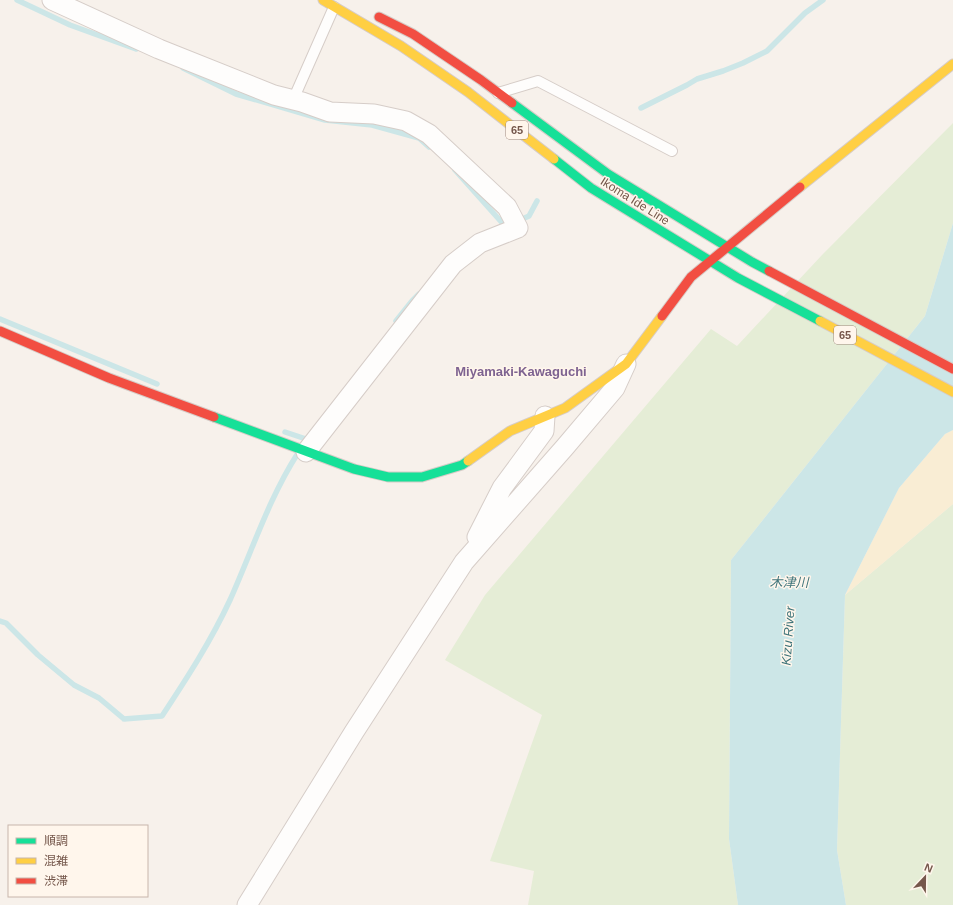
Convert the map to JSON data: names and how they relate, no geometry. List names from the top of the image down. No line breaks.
{"streets":{"main road":["65","Ikoma Ide Line"]},"districts":["Miyamaki-Kawaguchi"],"water":["木津川","Kizu River"],"legend":["順調","混雑","渋滞"],"north":"top"}
